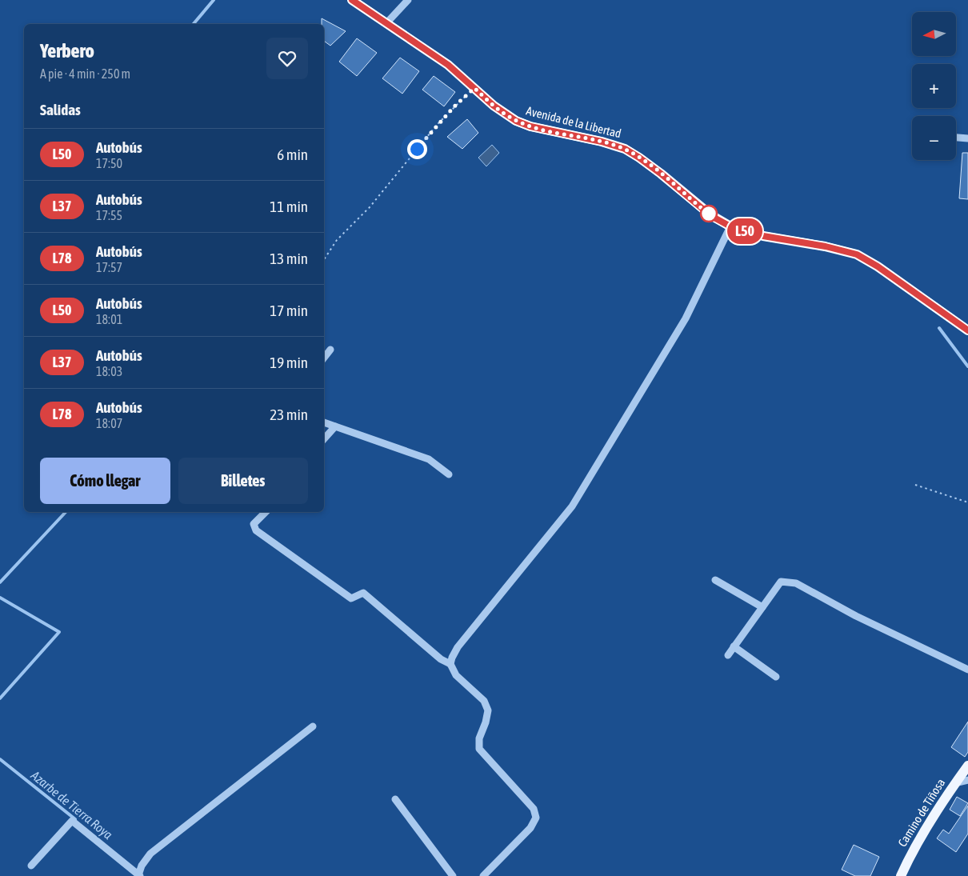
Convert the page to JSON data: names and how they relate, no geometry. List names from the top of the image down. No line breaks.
{"streets":{"main road":["Avenida de la Libertad","Camino de Tiñosa"]},"water":["Azarbe de Tierra Roya"],"lines":["bus line L50"],"north":"left","page":{"on_map":"L50","map_buttons":["+","−"],"heading":[["Yerbero","A pie · 4 min · 250 m"],"Salidas"],"list":[{"mark":"L50","name":"Autobús","note":"17:50","value":"6 min"},{"mark":"L37","name":"Autobús","note":"17:55","value":"11 min"},{"mark":"L78","name":"Autobús","note":"17:57","value":"13 min"},{"mark":"L50","name":"Autobús","note":"18:01","value":"17 min"},{"mark":"L37","name":"Autobús","note":"18:03","value":"19 min"},{"mark":"L78","name":"Autobús","note":"18:07","value":"23 min"}],"buttons":["Cómo llegar","Billetes"]}}
